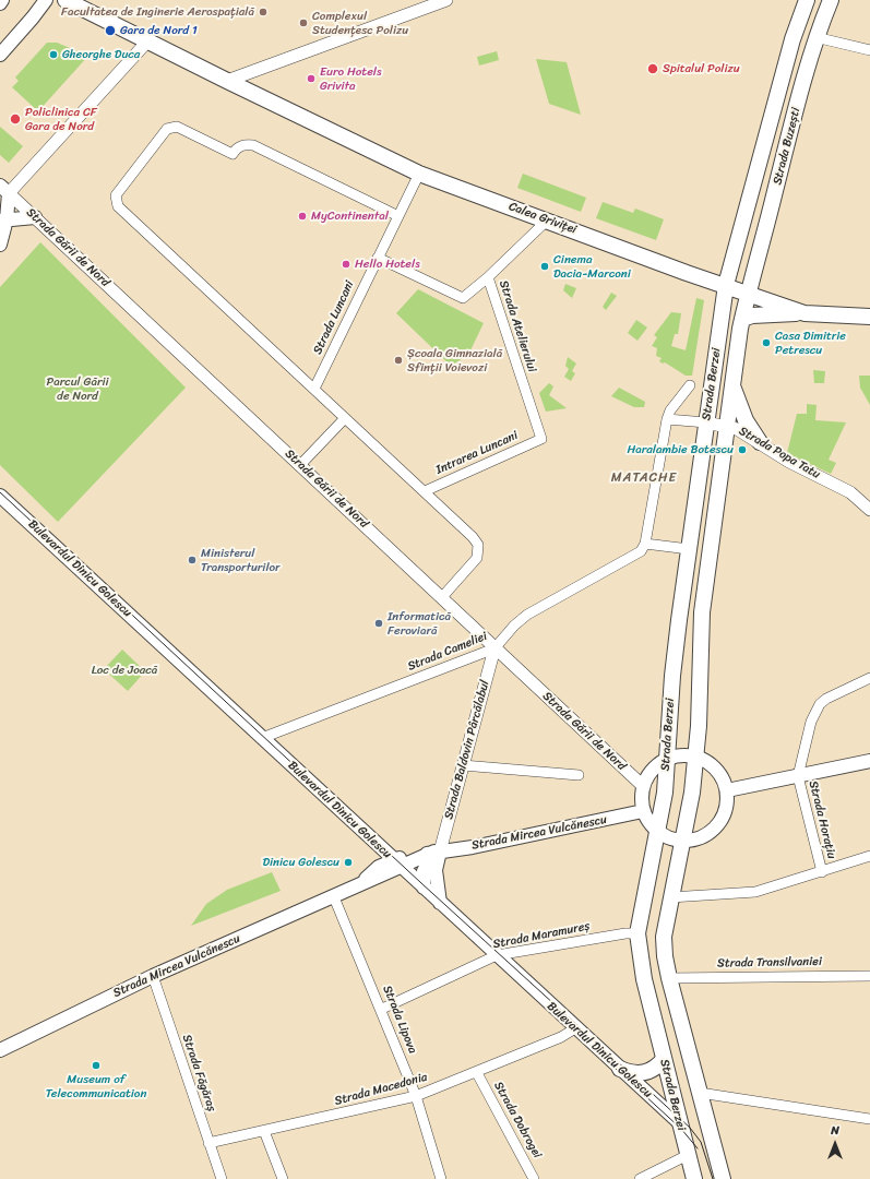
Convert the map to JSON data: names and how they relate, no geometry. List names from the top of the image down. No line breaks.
{"streets":{"main road":["Strada Buzești","Calea Griviței","Strada Berzei","Bulevardul Dinicu Golescu","Strada Mircea Vulcănescu"],"street":["Strada Gării de Nord","Strada Luncani","Strada Atelierului","Intrarea Luncani","Strada Popa Tatu","Strada Cameliei","Strada Baldovin Pârcălabul","Strada Horațiu","Strada Maramureș","Strada Transilvaniei","Strada Lipova","Strada Făgăraș","Strada Macedonia","Strada Dobrogei"]},"crossings":[["Strada Buzești","Calea Griviței"],["Strada Buzești","Strada Berzei"],["Calea Griviței","Strada Luncani"],["Calea Griviței","Strada Atelierului"],["Calea Griviței","Strada Berzei"],["Strada Gării de Nord","Strada Cameliei"],["Strada Gării de Nord","Strada Baldovin Pârcălabul"],["Strada Atelierului","Intrarea Luncani"],["Strada Berzei","Strada Popa Tatu"],["Strada Berzei","Bulevardul Dinicu Golescu"],["Strada Berzei","Strada Maramureș"],["Strada Berzei","Strada Transilvaniei"],["Bulevardul Dinicu Golescu","Strada Cameliei"],["Bulevardul Dinicu Golescu","Strada Mircea Vulcănescu"],["Bulevardul Dinicu Golescu","Strada Maramureș"],["Bulevardul Dinicu Golescu","Strada Macedonia"],["Strada Cameliei","Strada Baldovin Pârcălabul"],["Strada Baldovin Pârcălabul","Strada Mircea Vulcănescu"],["Strada Mircea Vulcănescu","Strada Lipova"],["Strada Mircea Vulcănescu","Strada Făgăraș"],["Strada Maramureș","Strada Lipova"],["Strada Lipova","Strada Macedonia"],["Strada Făgăraș","Strada Macedonia"],["Strada Macedonia","Strada Dobrogei"]],"districts":["MATACHE"],"parks":["Parcul Gării de Nord","Loc de Joacă"],"places":["Facultatea de Inginerie Aerospațială","Complexul Studențesc Polizu","Gara de Nord 1","Gheorghe Duca","Spitalul Polizu","Euro Hotels Grivita","Policlinica CF Gara de Nord","MyContinental","Hello Hotels","Cinema Dacia-Marconi","Casa Dimitrie Petrescu","Școala Gimnazială Sfinții Voievozi","Haralambie Botescu","Ministerul Transporturilor","Informatică Feroviară","Dinicu Golescu","Museum of Telecommunication"],"north":"top"}
